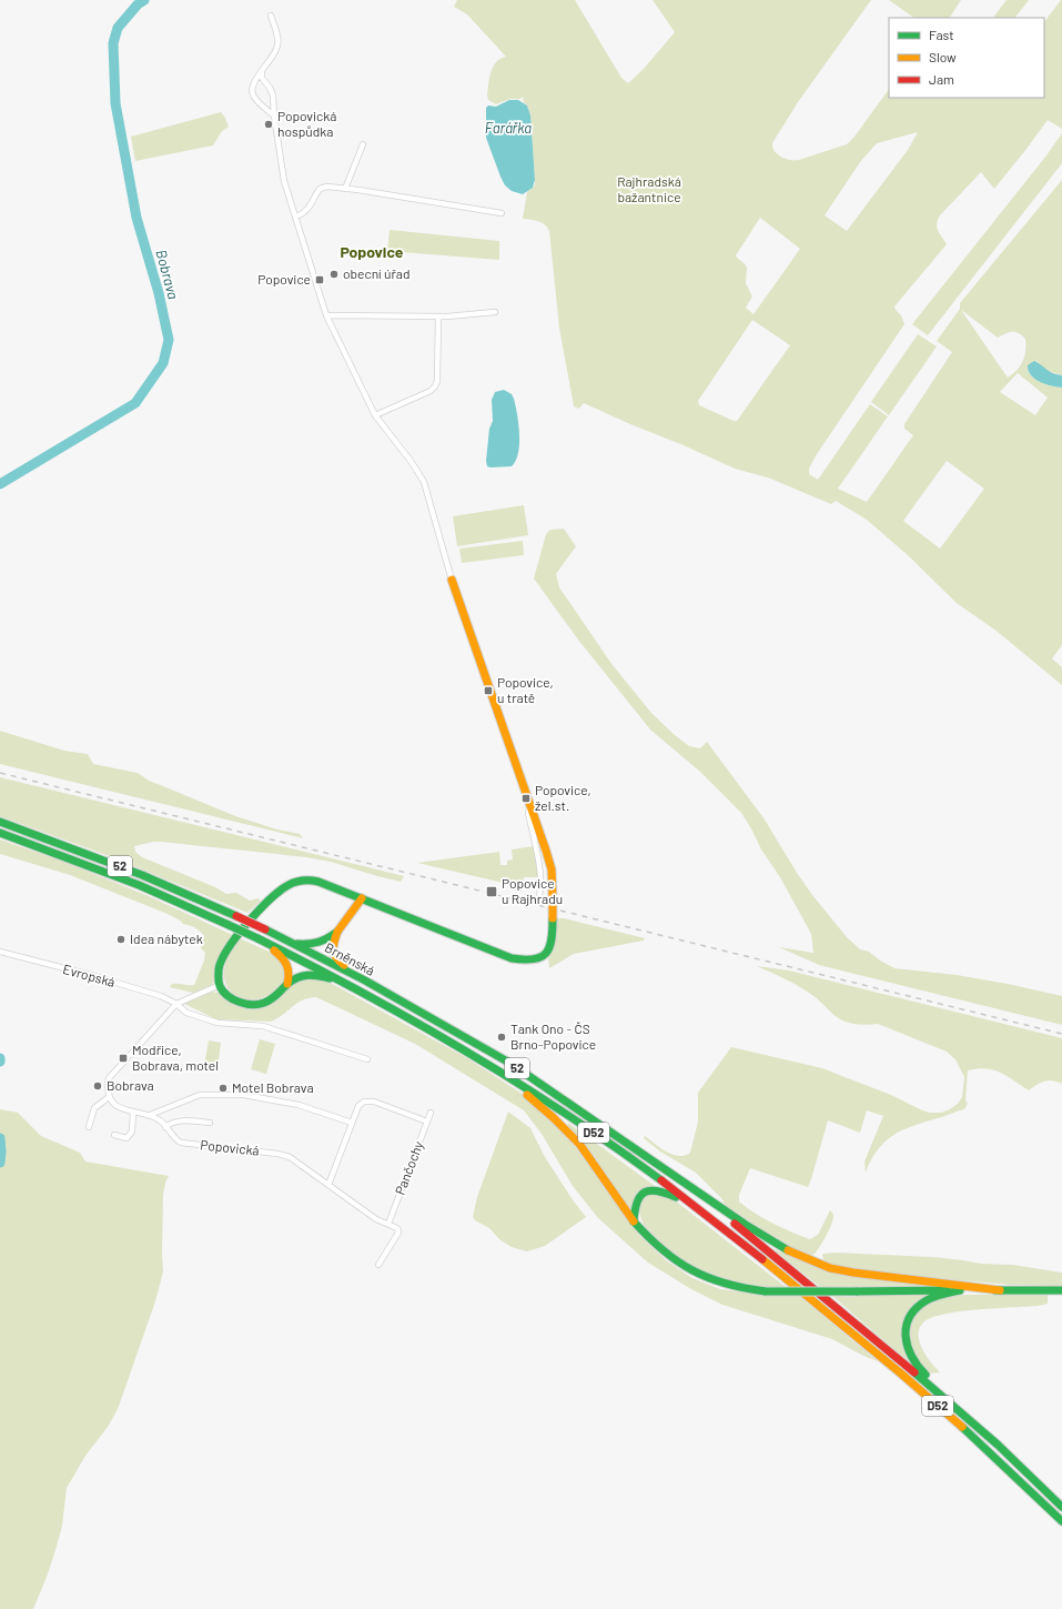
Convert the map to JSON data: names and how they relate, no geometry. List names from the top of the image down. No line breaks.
{"streets":{"main road":["52","Brněnská","D52"],"street":["Evropská","Popovická","Pančochy"]},"crossings":[["Brněnská","D52"],["Popovická","Pančochy"]],"districts":["Popovice"],"water":["Farářka","Bobrava"],"parks":["Rajhradská bažantnice"],"places":{"other":["Popovická hospůdka","obecní úřad","Idea nábytek","Tank Ono - ČS Brno-Popovice","Bobrava","Motel Bobrava"],"transit":["Popovice","Popovice, u tratě","Popovice, žel.st.","Popovice u Rajhradu","Modřice, Bobrava, motel"]},"legend":["Fast","Slow","Jam"]}
